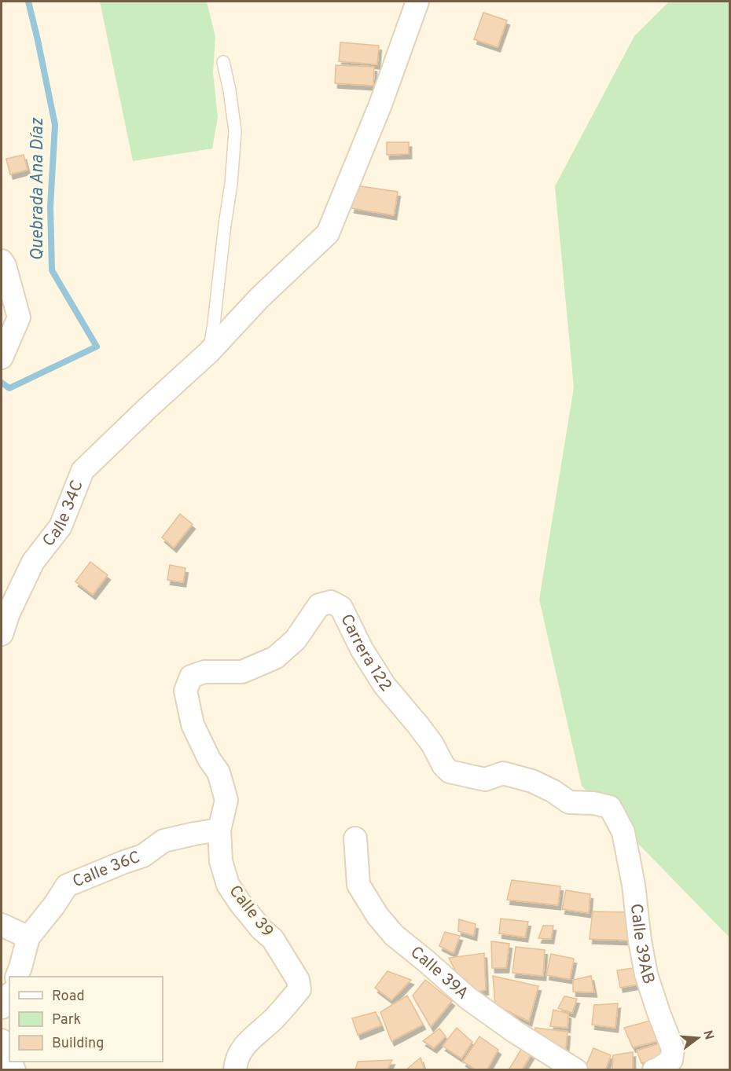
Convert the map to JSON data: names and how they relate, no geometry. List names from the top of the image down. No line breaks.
{"streets":{"street":["Calle 34C","Carrera 122","Calle 36C","Calle 39","Calle 39AB","Calle 39A"]},"crossings":[["Carrera 122","Calle 39"],["Carrera 122","Calle 39AB"],["Calle 36C","Calle 39"]],"water":["Quebrada Ana Díaz"],"legend":["Road","Park","Building"],"north":"right"}
